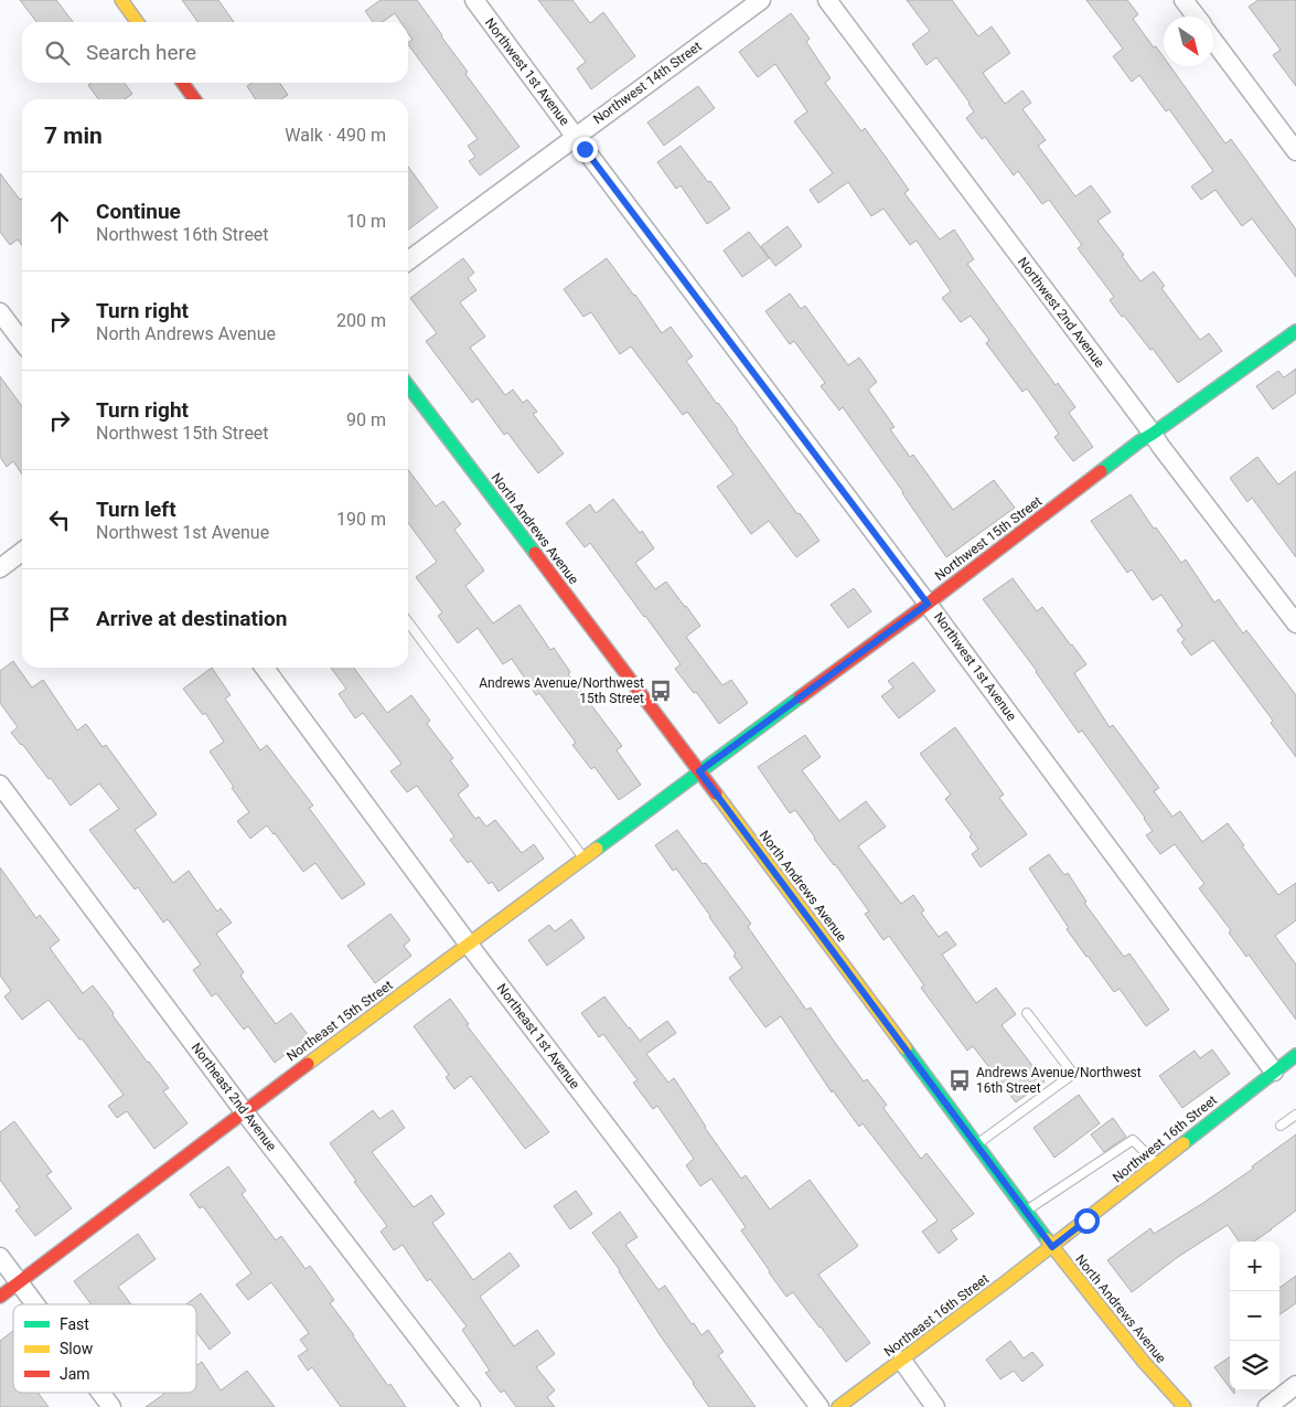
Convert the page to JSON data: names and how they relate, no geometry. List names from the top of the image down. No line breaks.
{"streets":{"street":["Northwest 1st Avenue","Northwest 14th Street","Northwest 2nd Avenue","North Andrews Avenue","Northwest 15th Street","Northeast 15th Street","Northeast 1st Avenue","Northeast 2nd Avenue","Northwest 16th Street","Northeast 16th Street"]},"crossings":[["Northwest 1st Avenue","Northwest 14th Street"],["Northwest 1st Avenue","Northwest 15th Street"],["Northwest 1st Avenue","Northwest 16th Street"],["Northwest 2nd Avenue","Northwest 15th Street"],["North Andrews Avenue","Northwest 15th Street"],["North Andrews Avenue","Northeast 15th Street"],["North Andrews Avenue","Northwest 16th Street"],["North Andrews Avenue","Northeast 16th Street"],["Northwest 15th Street","Northeast 15th Street"],["Northeast 15th Street","Northeast 1st Avenue"],["Northeast 15th Street","Northeast 2nd Avenue"],["Northwest 16th Street","Northeast 16th Street"]],"places":{"bus stop":["Andrews Avenue/Northwest 15th Street","Andrews Avenue/Northwest 16th Street"]},"legend":["Fast","Slow","Jam"],"north":"bottom right","page":{"search":"Search here","heading":["7 min","Walk · 490 m"],"list":[["Continue","Northwest 16th Street","10 m"],["Turn right","North Andrews Avenue","200 m"],["Turn right","Northwest 15th Street","90 m"],["Turn left","Northwest 1st Avenue","190 m"],"Arrive at destination"],"map_buttons":["+","−"]}}
